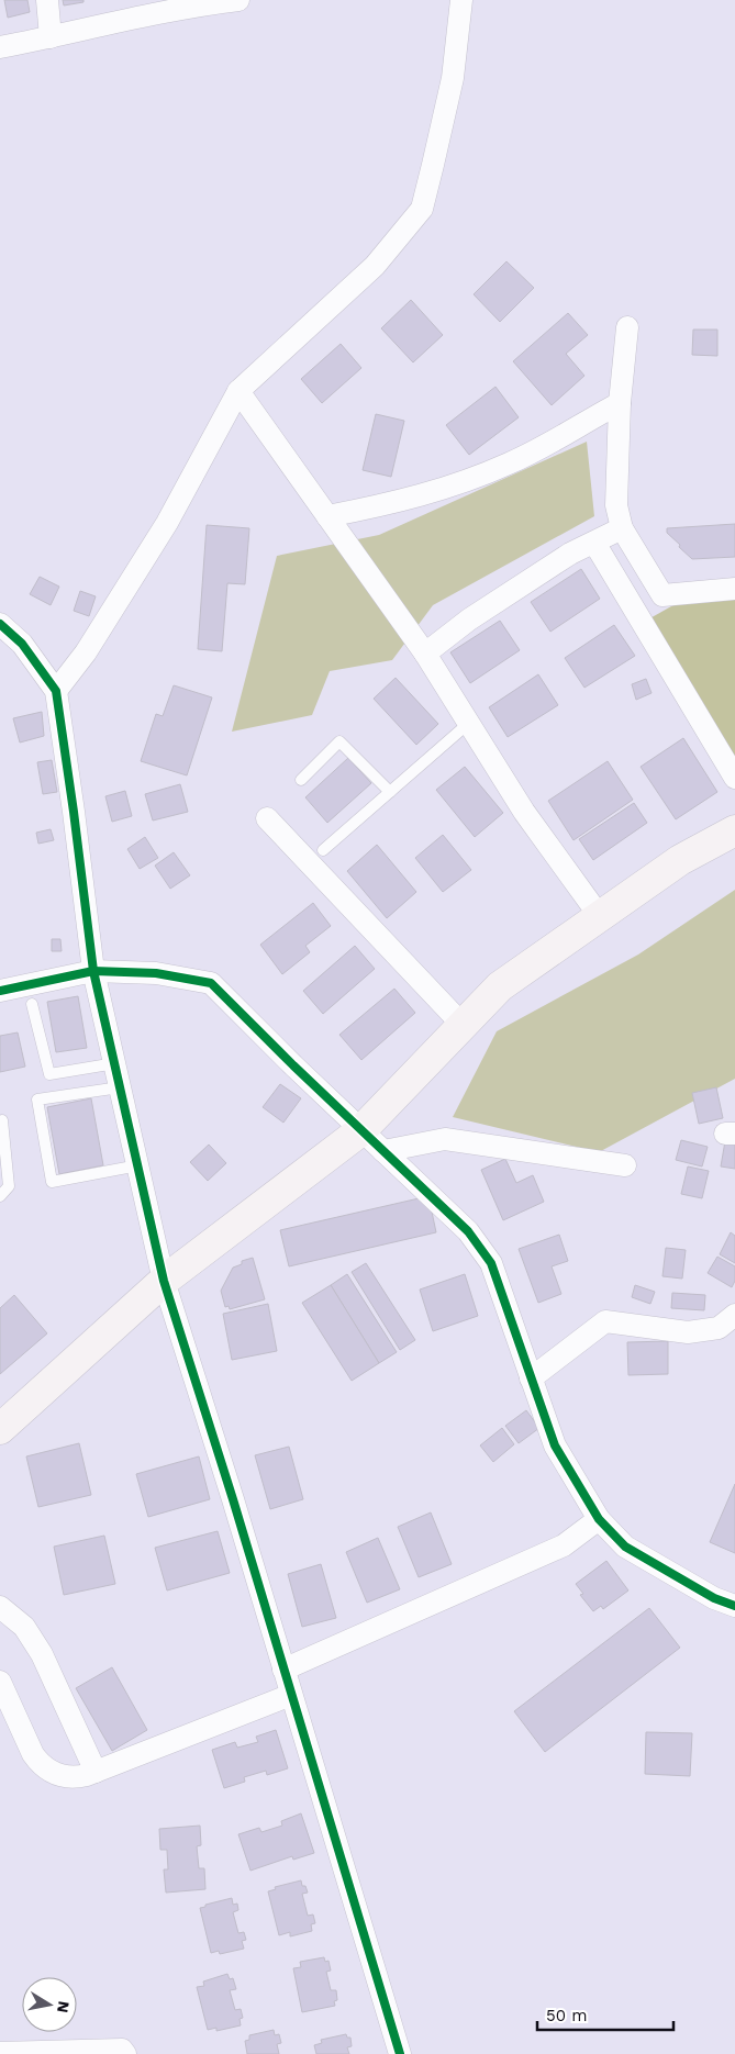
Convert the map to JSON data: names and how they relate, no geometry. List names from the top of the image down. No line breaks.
{"scale_bar":"50 m","north":"right"}
